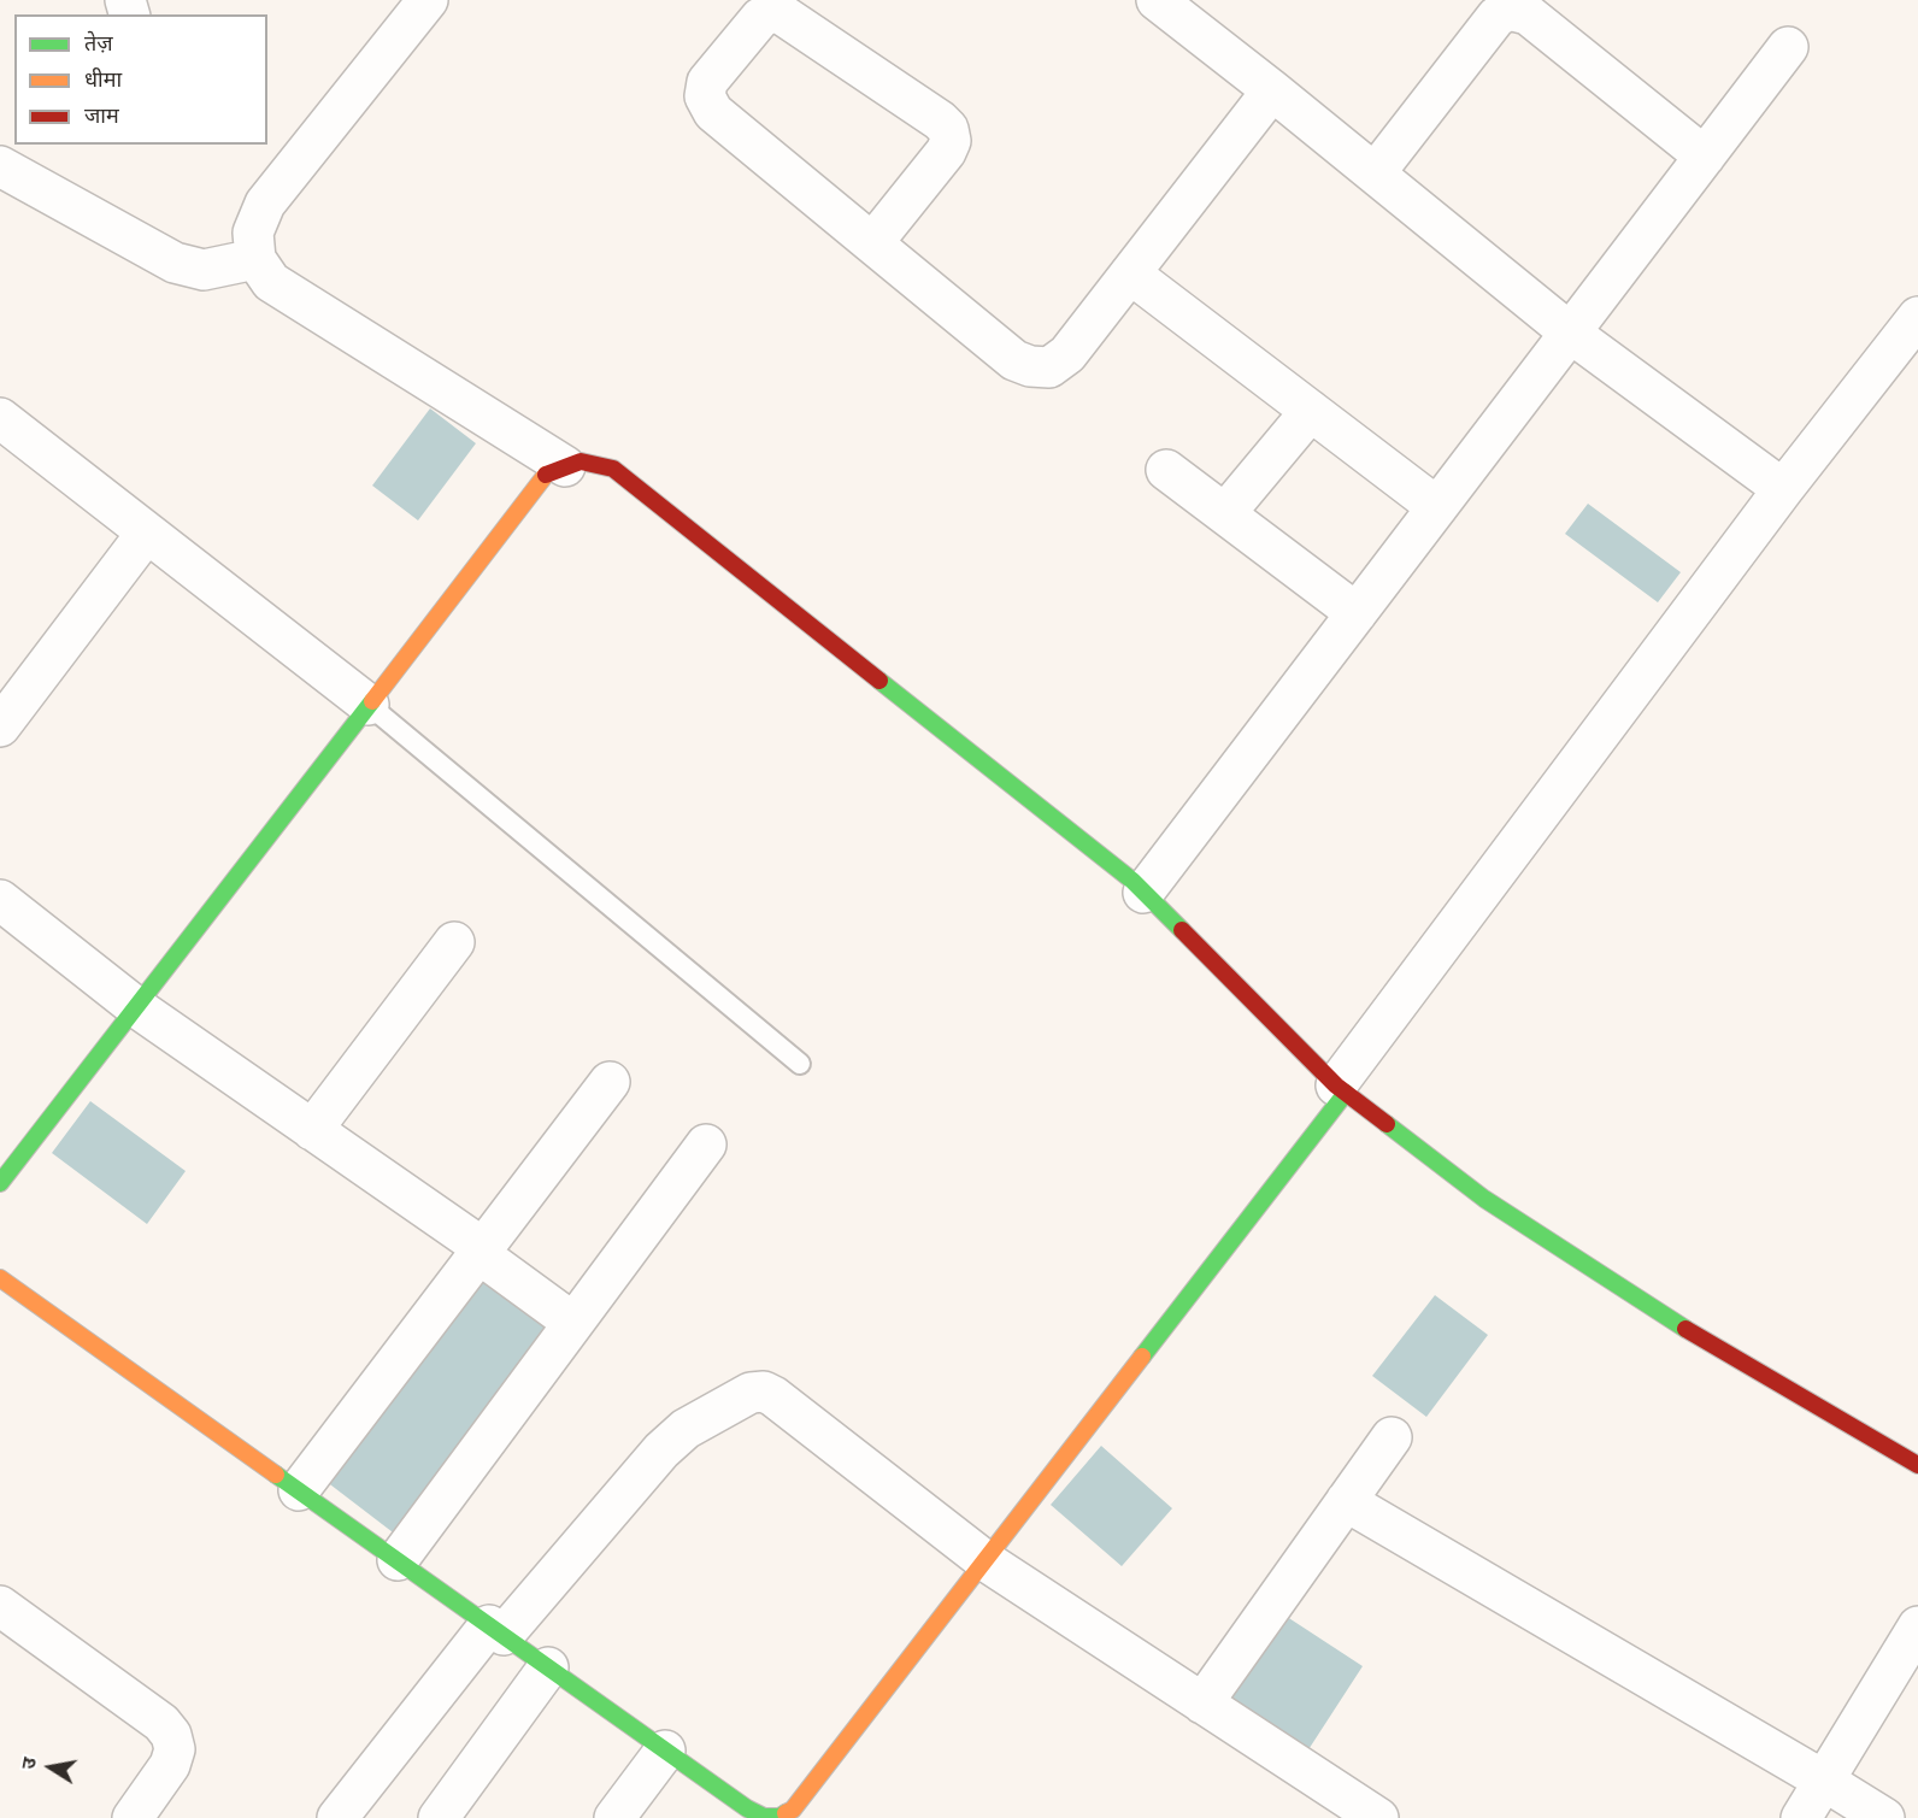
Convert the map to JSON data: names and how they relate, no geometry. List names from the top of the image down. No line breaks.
{"legend":["तेज़","धीमा","जाम"],"north":"left"}
